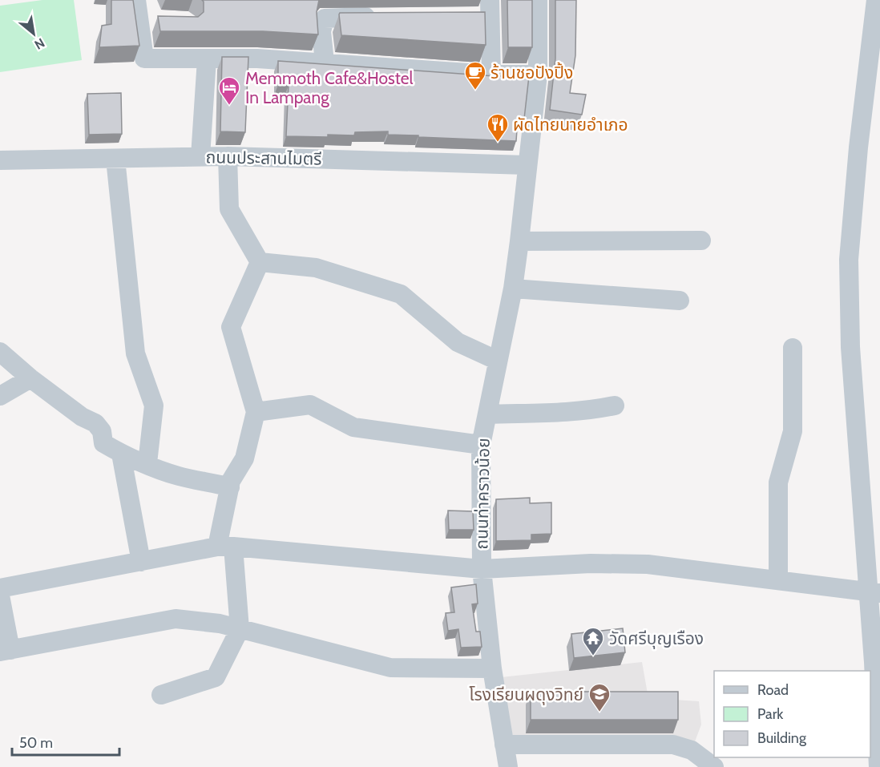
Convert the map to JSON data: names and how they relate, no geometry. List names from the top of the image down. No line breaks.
{"streets":{"street":["ถนนประสานไมตรี","ถนนท่าคราวน้อย"]},"crossings":[["ถนนประสานไมตรี","ถนนท่าคราวน้อย"]],"places":{"cafe":["ร้านชอปังปิ้ง"],"hotel":["Memmoth Cafe&Hostel In Lampang"],"restaurant":["ผัดไทยนายอำเภอ"],"temple":["วัดศรีบุญเรือง"],"school or university":["โรงเรียนผดุงวิทย์"]},"legend":["Road","Park","Building"],"scale_bar":"50 m","north":"bottom right"}
